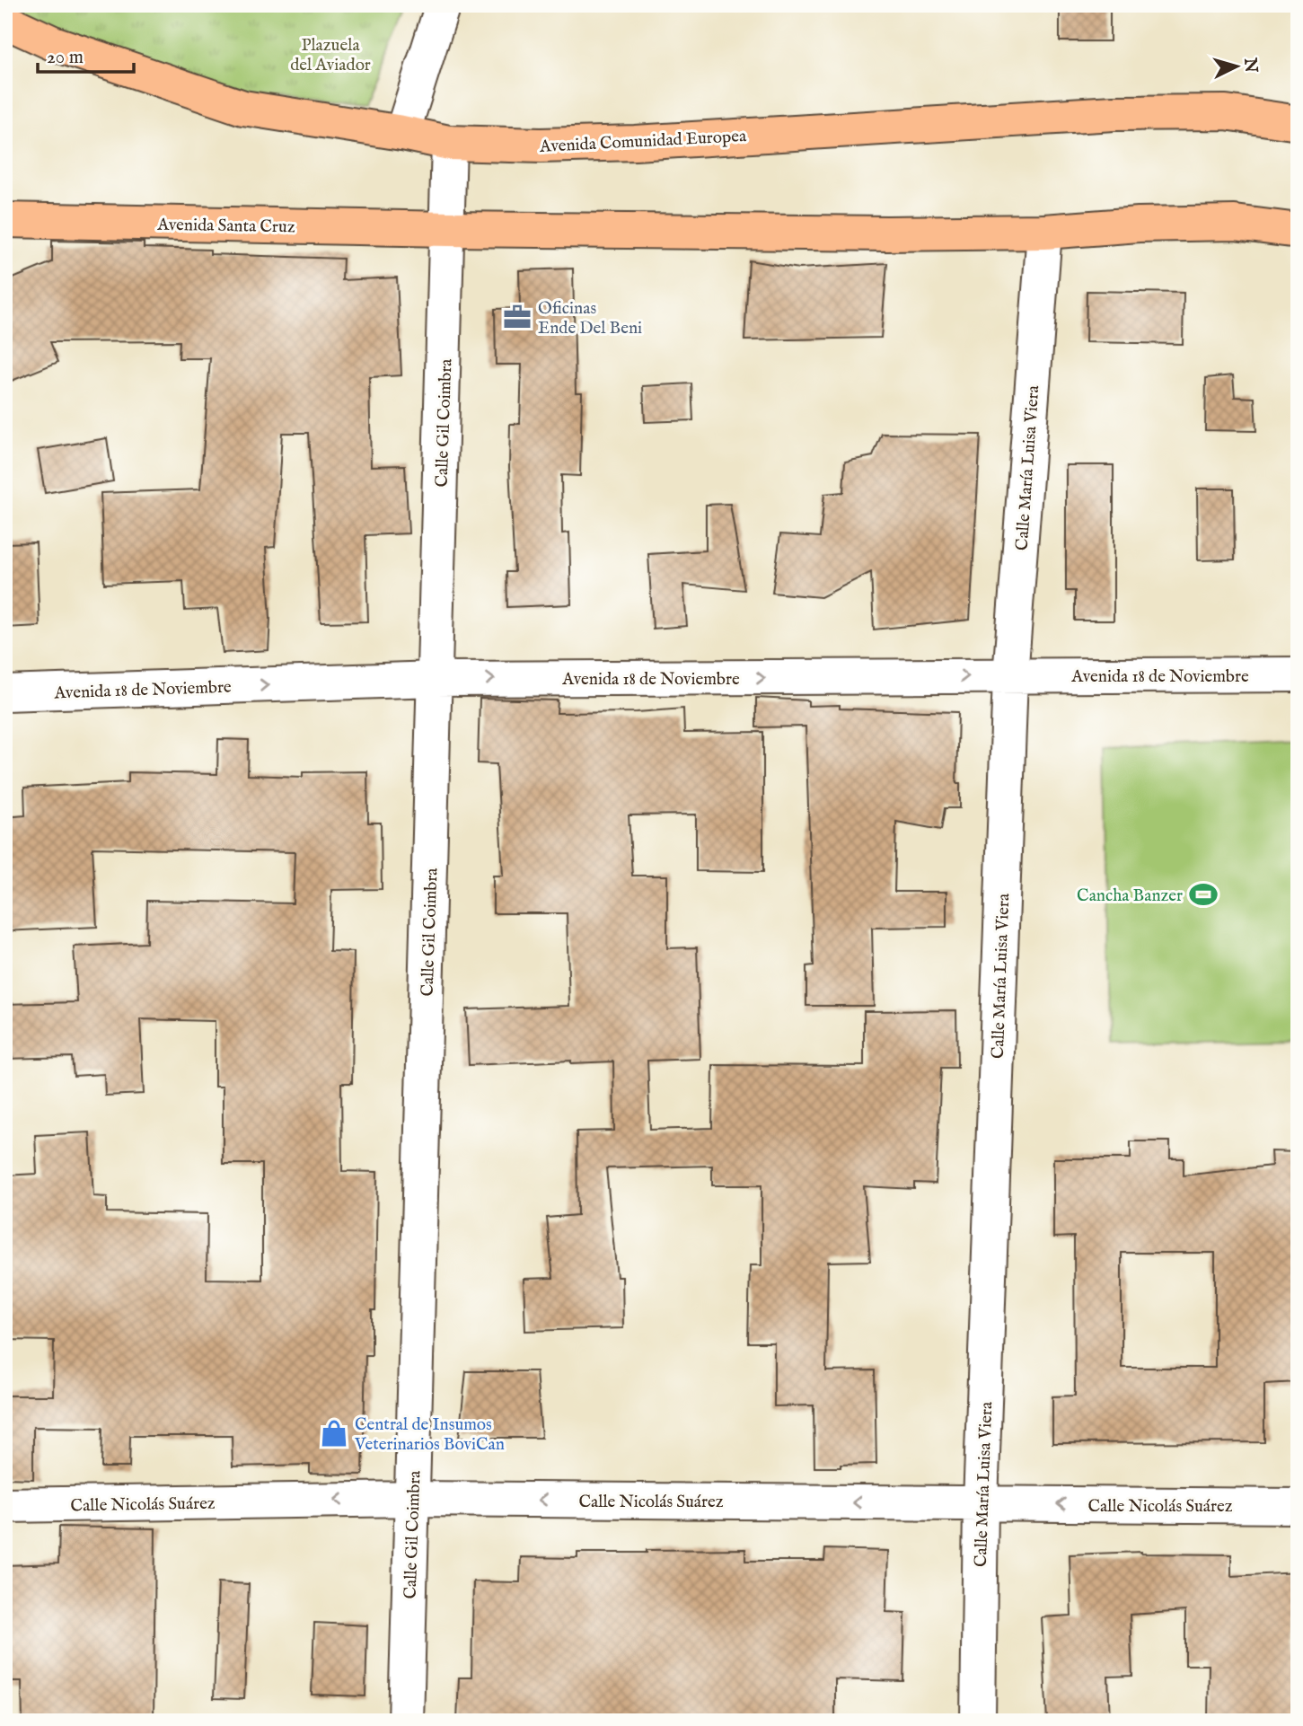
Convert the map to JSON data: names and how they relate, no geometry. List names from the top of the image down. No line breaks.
{"streets":{"main road":["Avenida Comunidad Europea","Avenida Santa Cruz"],"street":["Calle Gil Coimbra","Calle María Luisa Viera","Avenida 18 de Noviembre","Calle Nicolás Suárez"]},"crossings":[["Avenida Comunidad Europea","Calle Gil Coimbra"],["Avenida Santa Cruz","Calle Gil Coimbra"],["Avenida Santa Cruz","Calle María Luisa Viera"],["Calle Gil Coimbra","Avenida 18 de Noviembre"],["Calle Gil Coimbra","Calle Nicolás Suárez"],["Calle María Luisa Viera","Avenida 18 de Noviembre"],["Calle María Luisa Viera","Calle Nicolás Suárez"]],"one_way":["Avenida 18 de Noviembre","Calle Nicolás Suárez"],"parks":["Plazuela del Aviador"],"places":{"office":["Oficinas Ende Del Beni"],"sports":["Cancha Banzer"],"shop":["Central de Insumos Veterinarios BoviCan"]},"scale_bar":"20 m","north":"right"}
